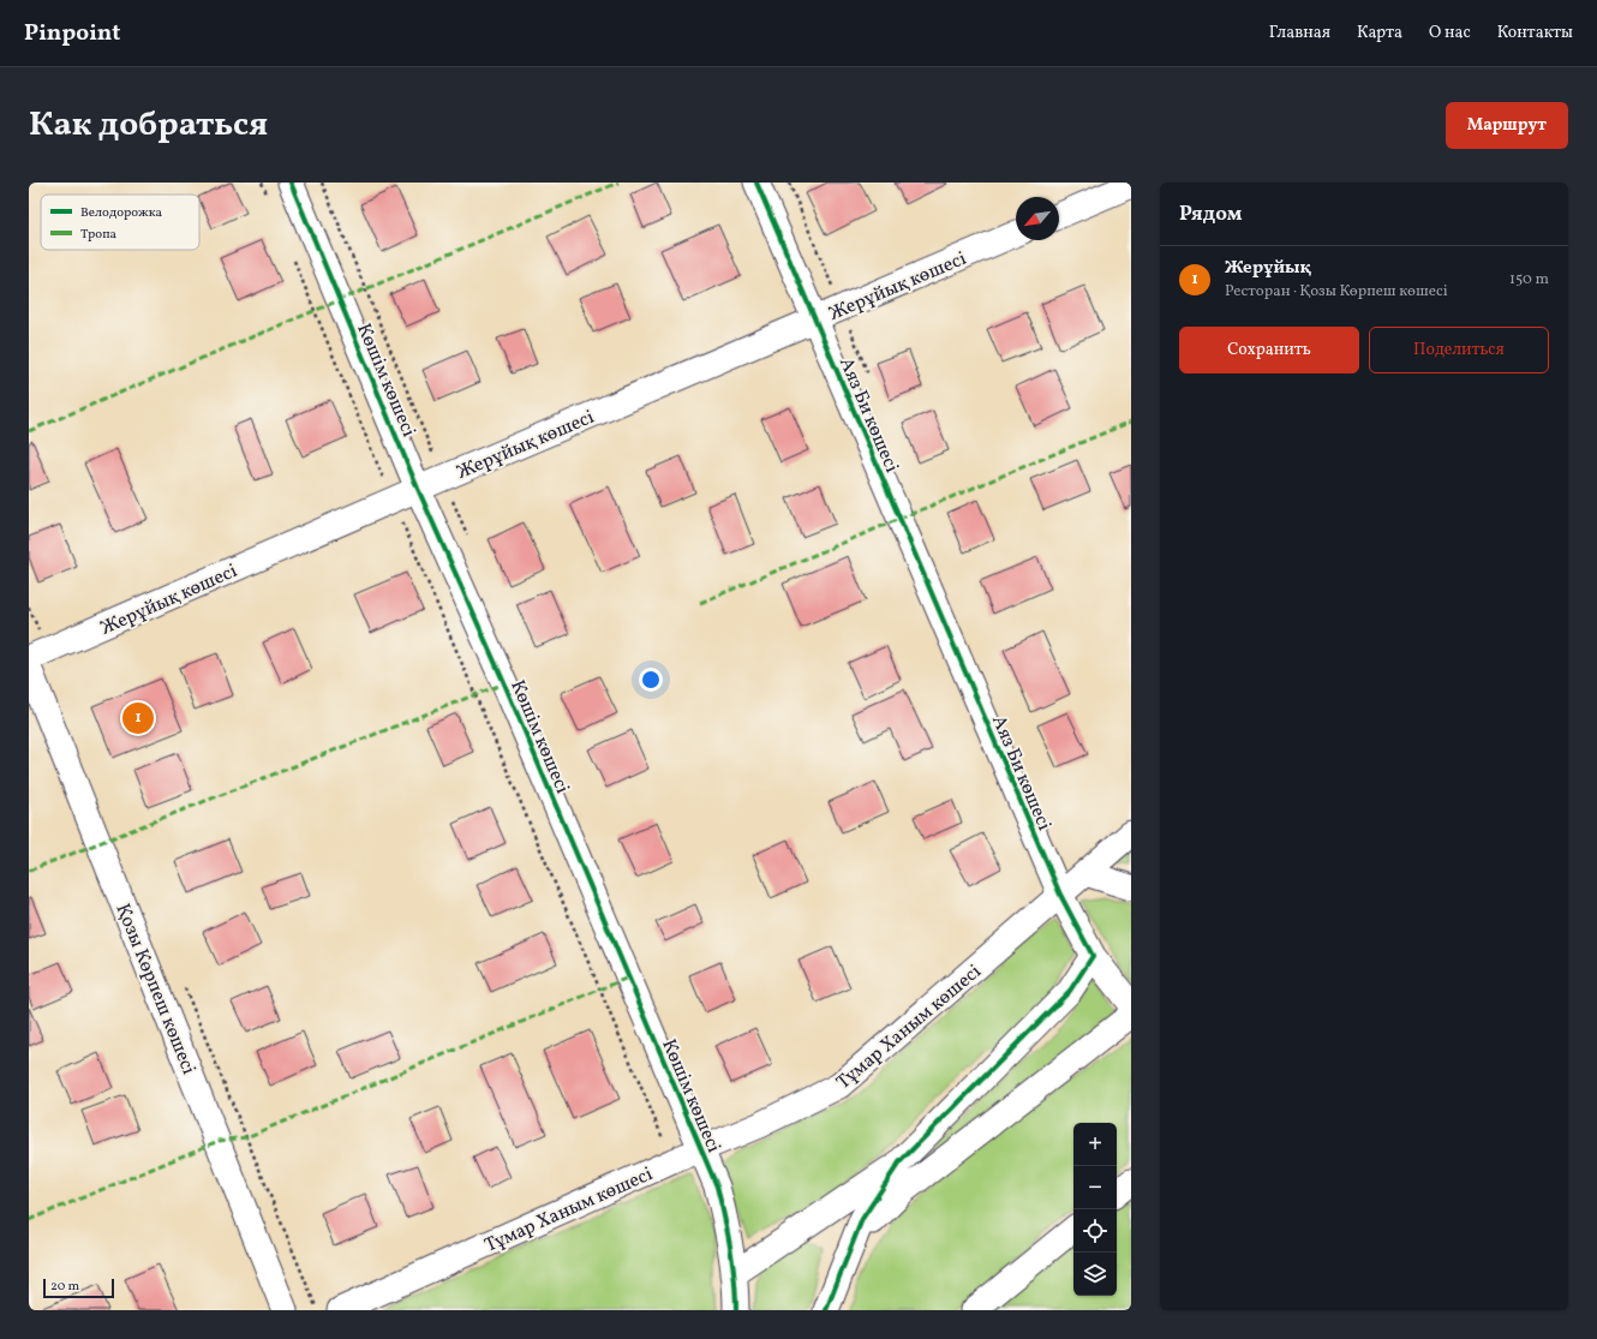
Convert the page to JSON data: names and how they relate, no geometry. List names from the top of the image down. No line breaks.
{"streets":{"street":["Жерұйық көшесі","Көшім көшесі","Аяз Би көшесі","Қозы Көрпеш көшесі","Тұмар Ханым көшесі"]},"crossings":[["Жерұйық көшесі","Көшім көшесі"],["Жерұйық көшесі","Аяз Би көшесі"],["Көшім көшесі","Тұмар Ханым көшесі"],["Аяз Би көшесі","Тұмар Ханым көшесі"]],"legend":["Велодорожка","Тропа"],"scale_bar":"20 m","north":"bottom left","page":{"header":"Pinpoint","nav":["Главная","Карта","О нас","Контакты"],"title":"Как добраться","buttons":["Маршрут",["Сохранить","Поделиться"]],"heading":"Рядом","list":[{"mark":"1","name":"Жерұйық","note":"Ресторан · Қозы Көрпеш көшесі","value":"150 m"}],"pins":"1","map_buttons":["+","−"],"scale":"20 m"}}
